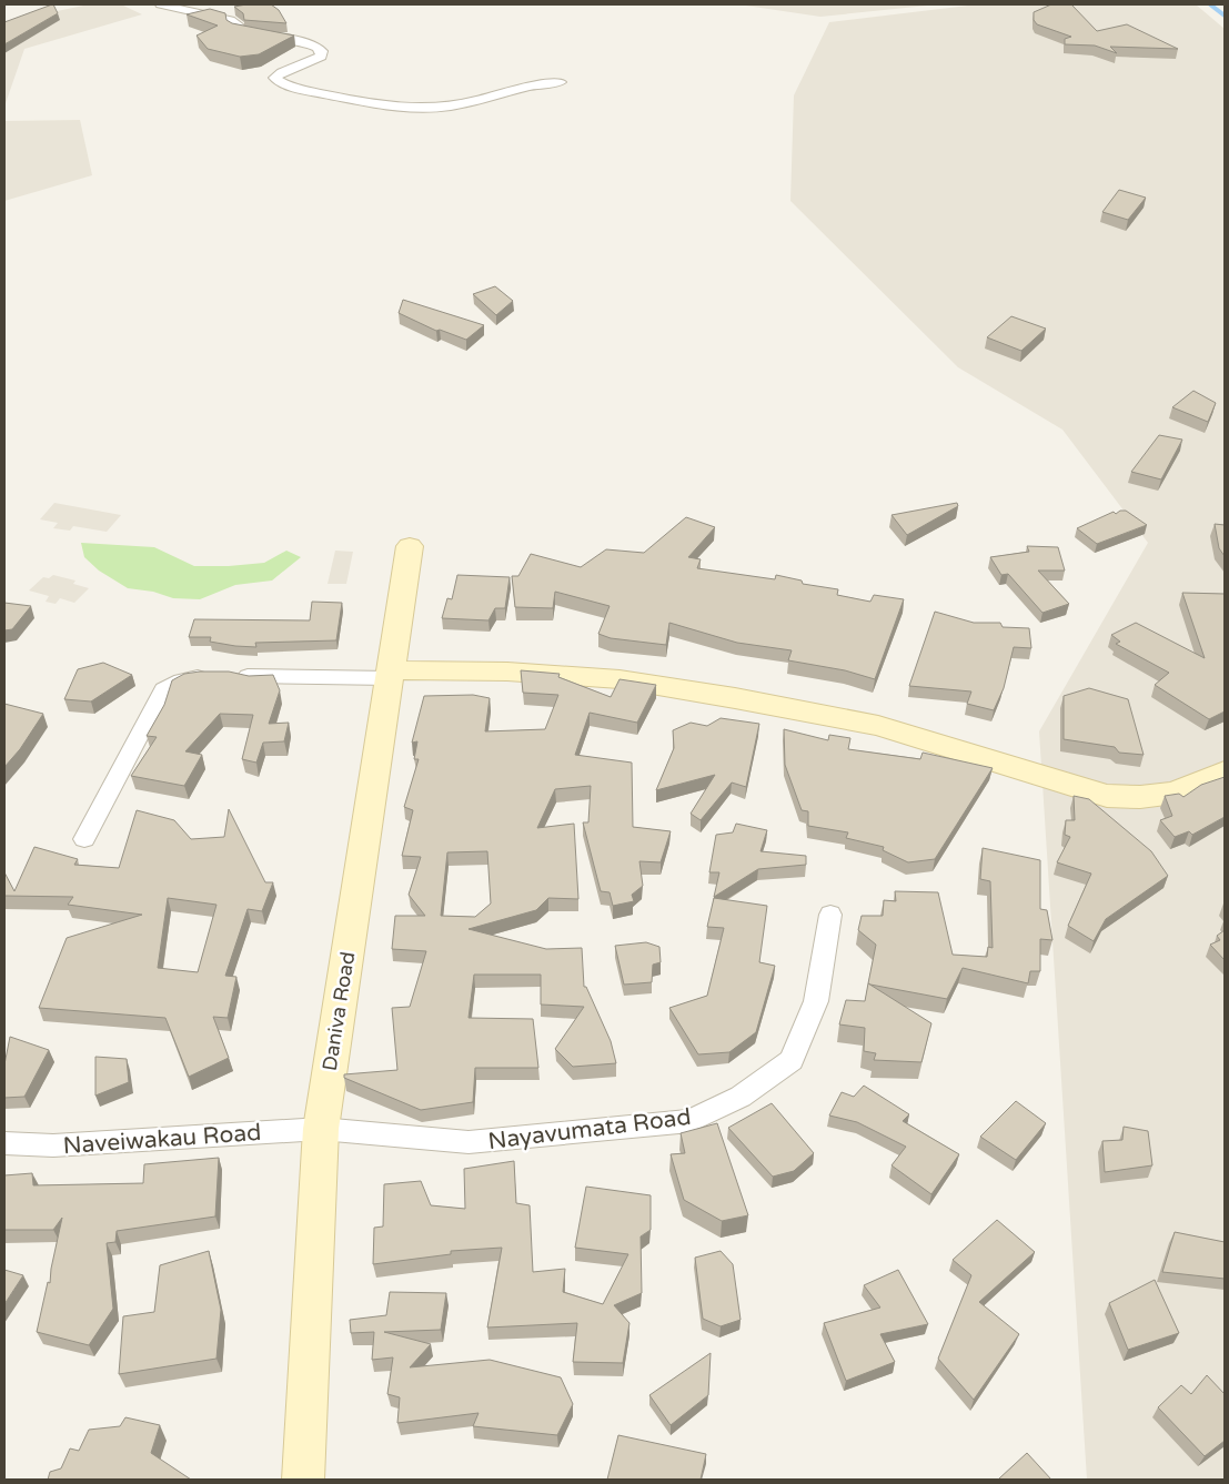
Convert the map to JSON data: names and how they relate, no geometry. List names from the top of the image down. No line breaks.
{"streets":{"main road":["Daniva Road"],"street":["Nayavumata Road","Naveiwakau Road"]},"crossings":[["Daniva Road","Nayavumata Road"],["Daniva Road","Naveiwakau Road"],["Nayavumata Road","Naveiwakau Road"]]}
